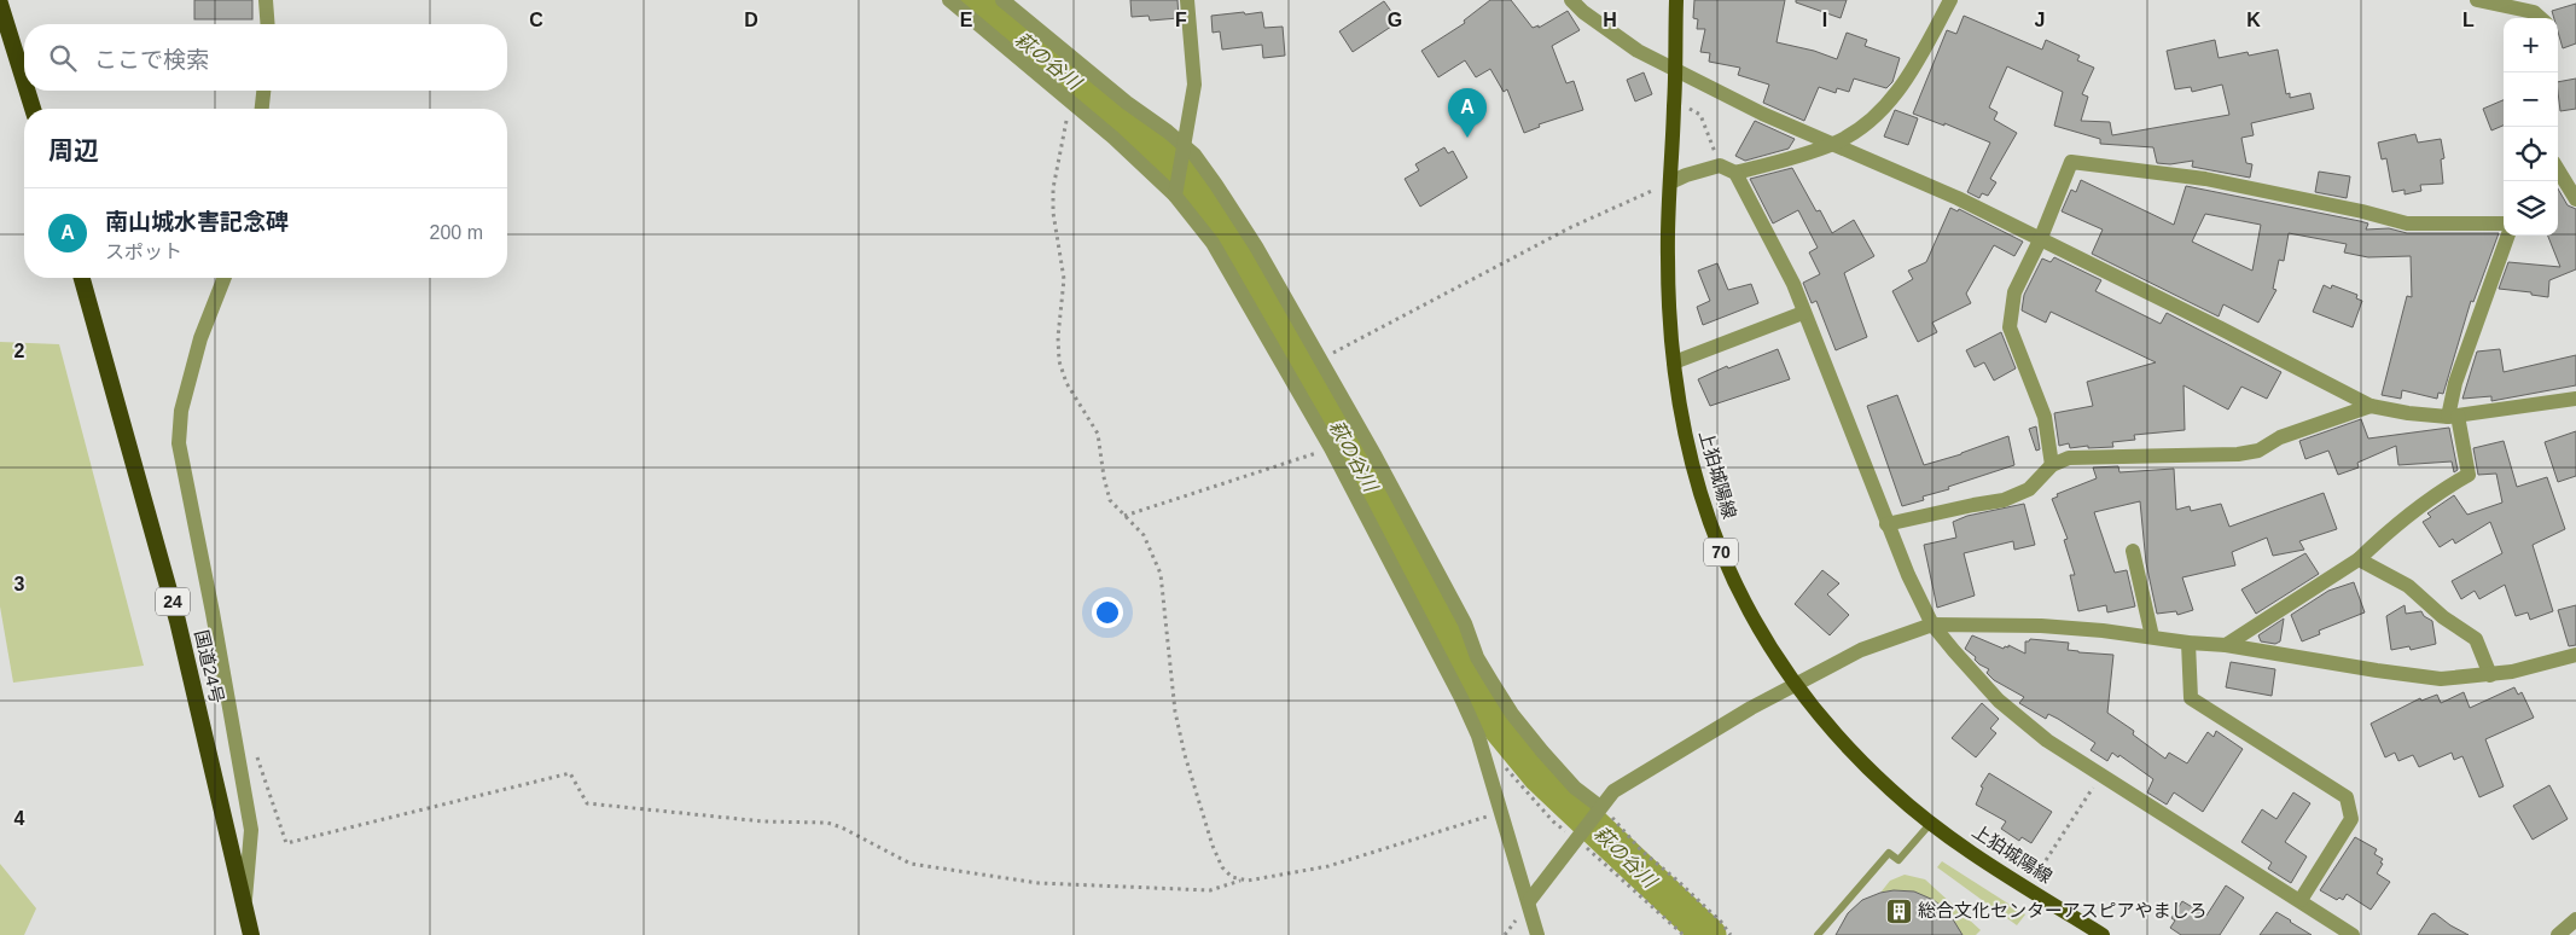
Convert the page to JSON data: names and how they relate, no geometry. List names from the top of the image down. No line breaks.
{"streets":{"highway":["24","国道24号"],"main road":["上狛城陽線","70"]},"water":["萩の谷川"],"places":{"building":["総合文化センターアスピアやましろ"]},"page":{"map_buttons":["+","−"],"search":"ここで検索","pins":"A","heading":"周辺","list":[{"mark":"A","name":"南山城水害記念碑","note":"スポット","value":"200 m"}]},"grid":{"columns":["C","D","E","F","G","H","I","J","K","L"],"rows":["2","3","4"]}}
